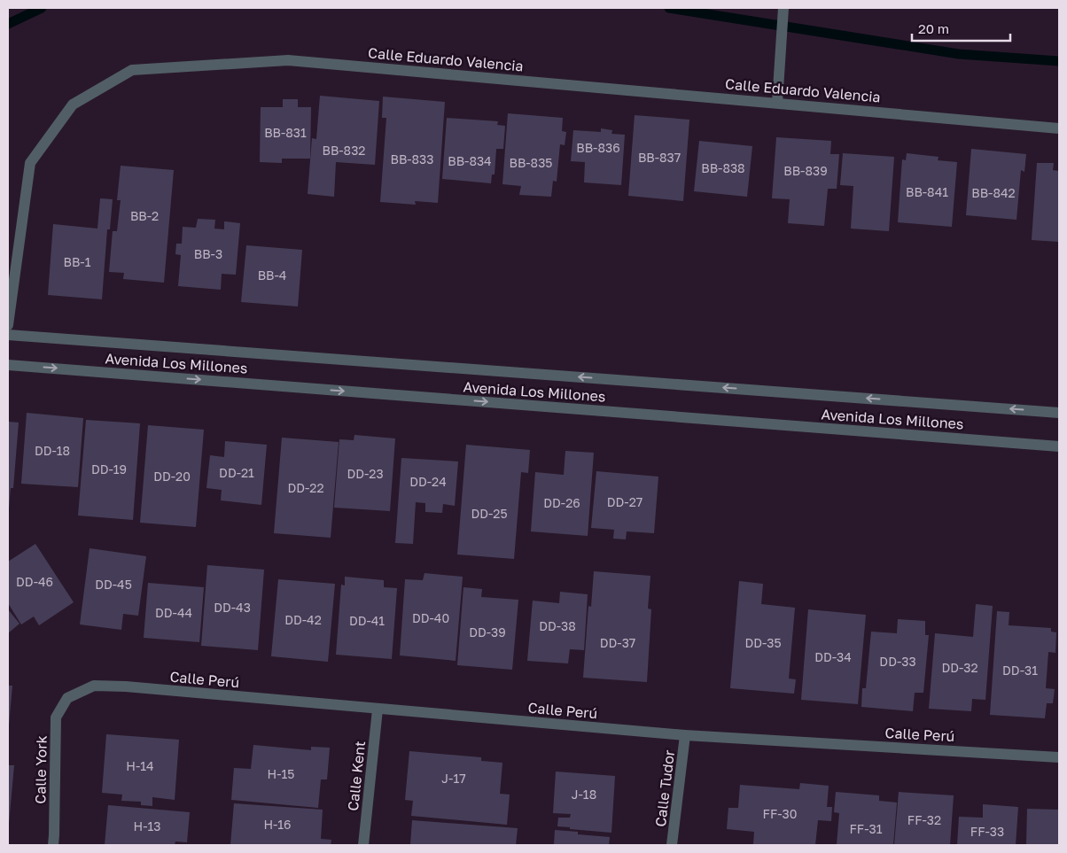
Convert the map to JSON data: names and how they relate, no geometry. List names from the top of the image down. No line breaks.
{"streets":{"street":["Calle Eduardo Valencia","Avenida Los Millones","Calle Perú","Calle York","Calle Kent","Calle Tudor"]},"crossings":[["Calle Perú","Calle York"],["Calle Perú","Calle Kent"],["Calle Perú","Calle Tudor"]],"house_numbers":["BB-831","BB-836","BB-832","BB-837","BB-833","BB-834","BB-835","BB-838","BB-839","BB-841","BB-842","BB-2","BB-3","BB-1","BB-4","DD-18","DD-19","DD-21","DD-23","DD-20","DD-24","DD-22","DD-27","DD-26","DD-25","DD-46","DD-45","DD-43","DD-44","DD-40","DD-42","DD-41","DD-38","DD-39","DD-37","DD-35","DD-34","DD-33","DD-32","DD-31","H-14","H-15","J-17","J-18","FF-30","FF-32","H-16","H-13","FF-31","FF-33"],"scale_bar":"20 m"}
